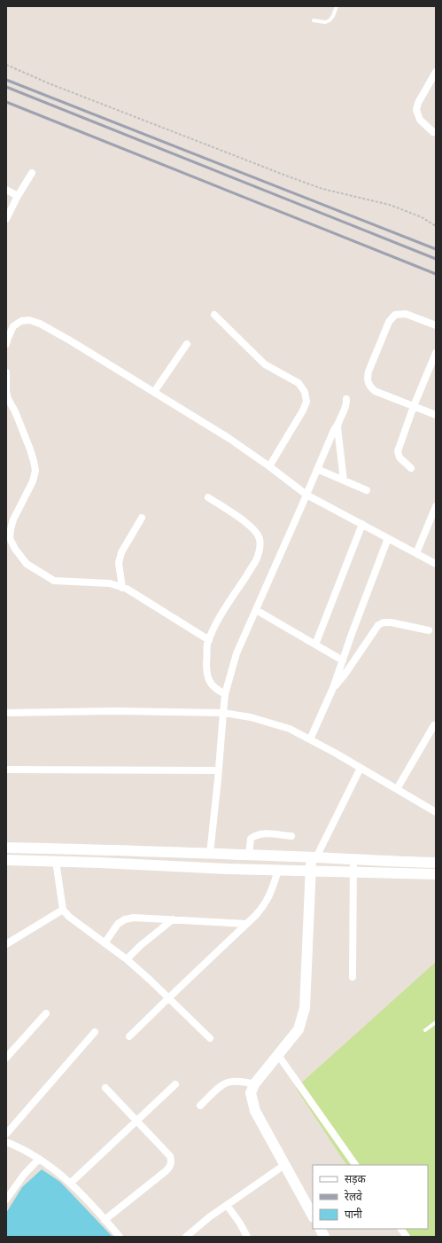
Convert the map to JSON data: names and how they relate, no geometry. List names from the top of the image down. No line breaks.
{"legend":["सड़क","रेलवे","पानी"]}
